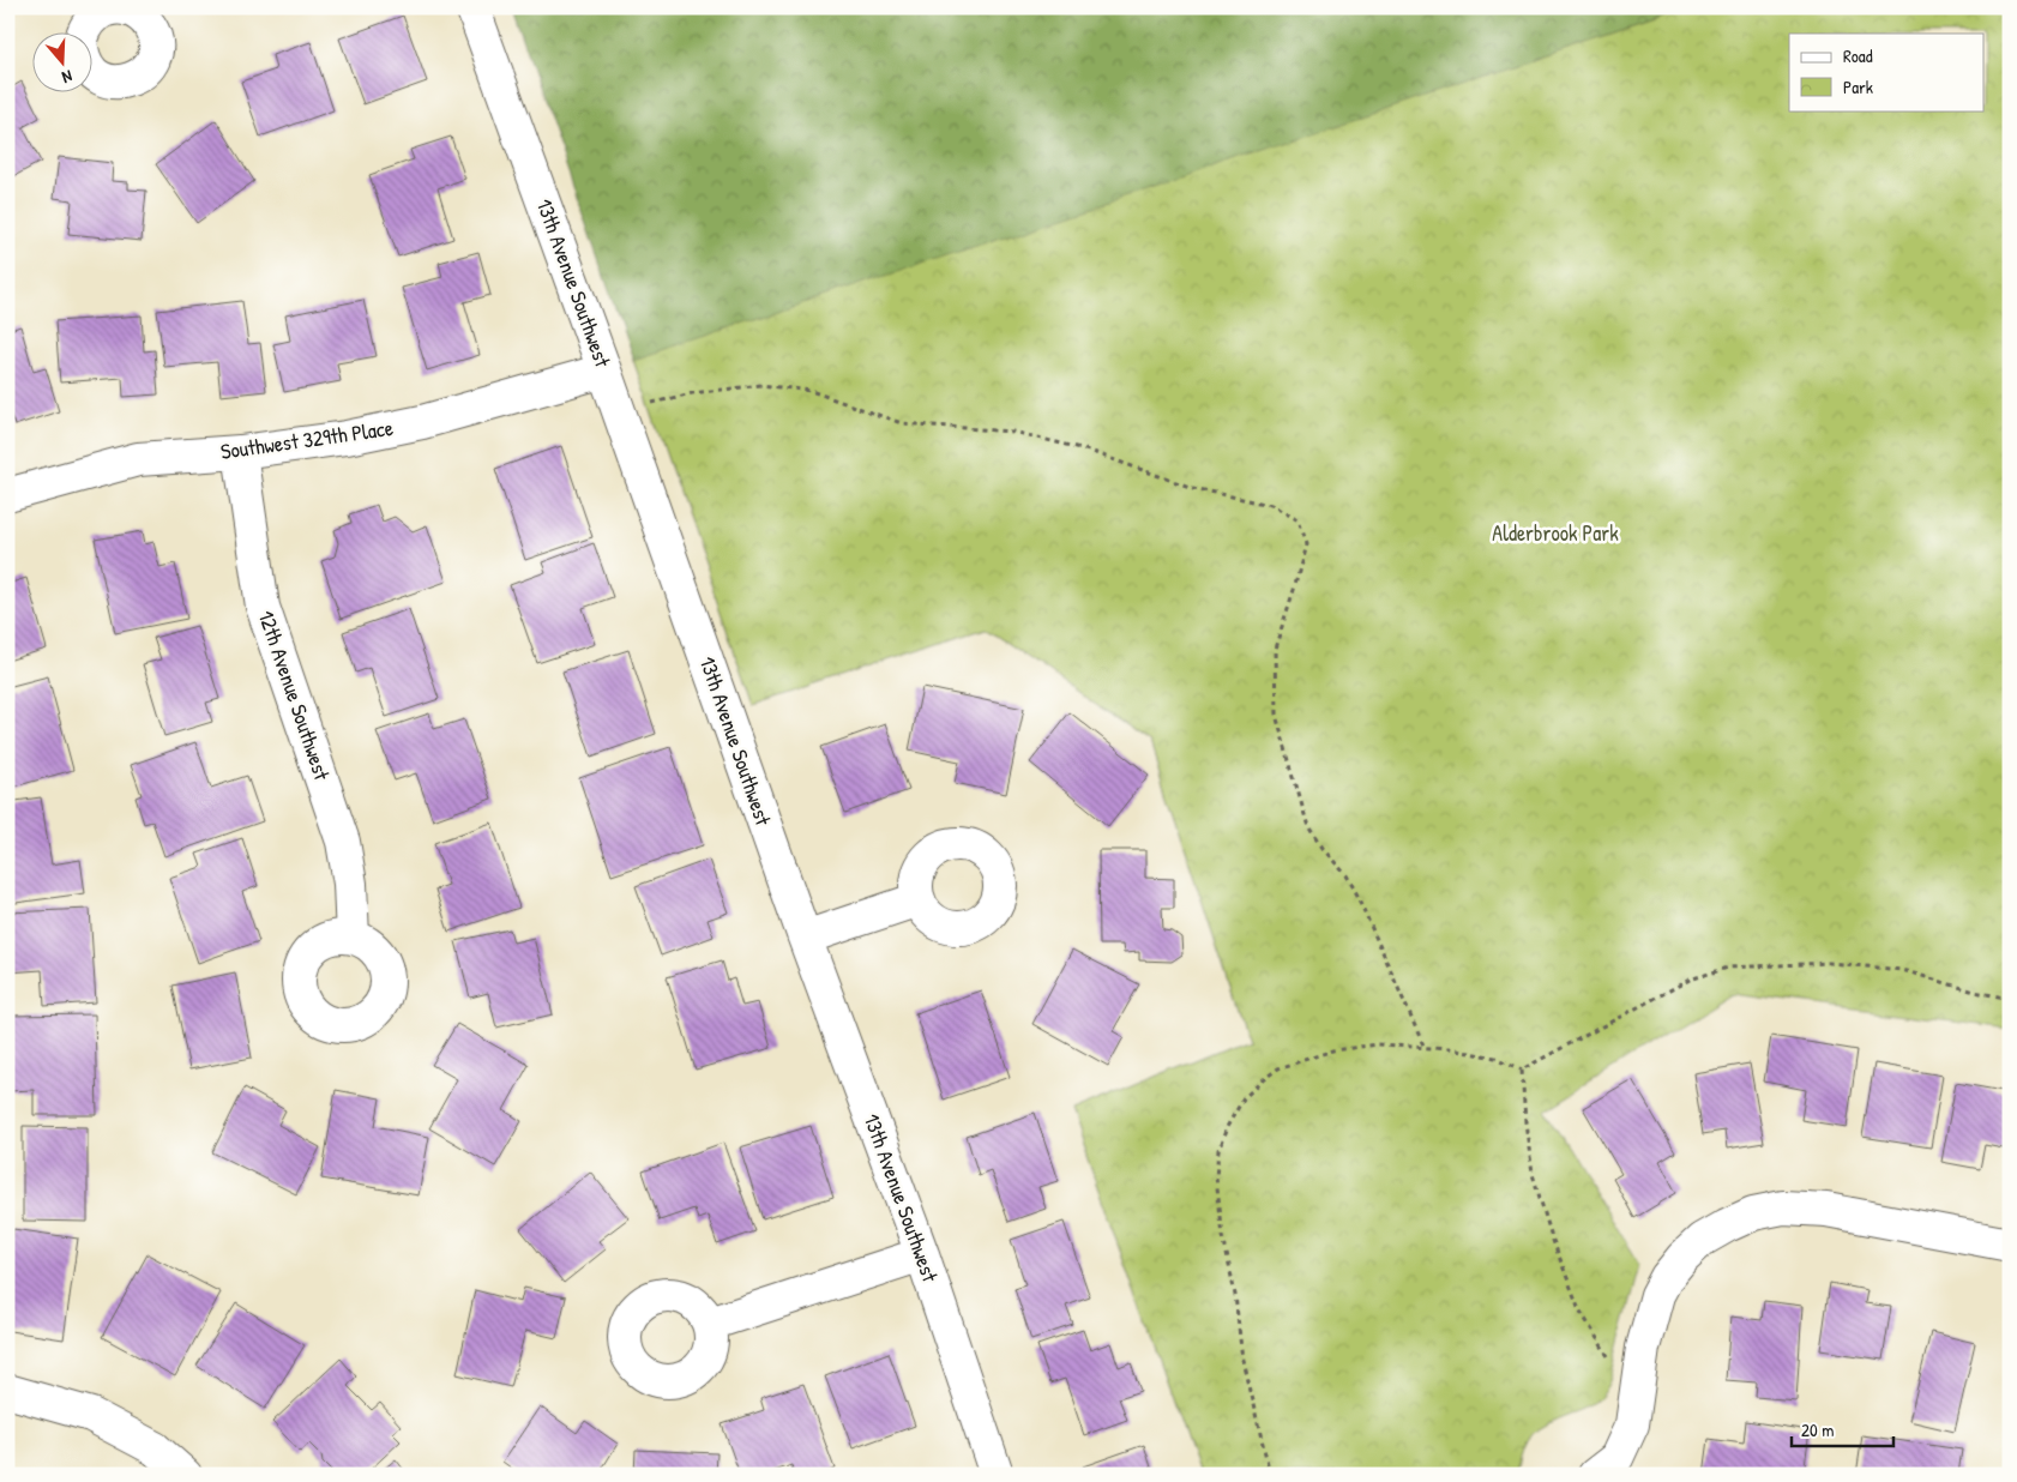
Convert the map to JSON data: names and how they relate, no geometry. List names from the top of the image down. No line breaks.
{"streets":{"street":["13th Avenue Southwest","Southwest 329th Place","12th Avenue Southwest"]},"crossings":[["13th Avenue Southwest","Southwest 329th Place"],["Southwest 329th Place","12th Avenue Southwest"]],"parks":["Alderbrook Park"],"legend":["Road","Park"],"scale_bar":"20 m","north":"bottom"}
